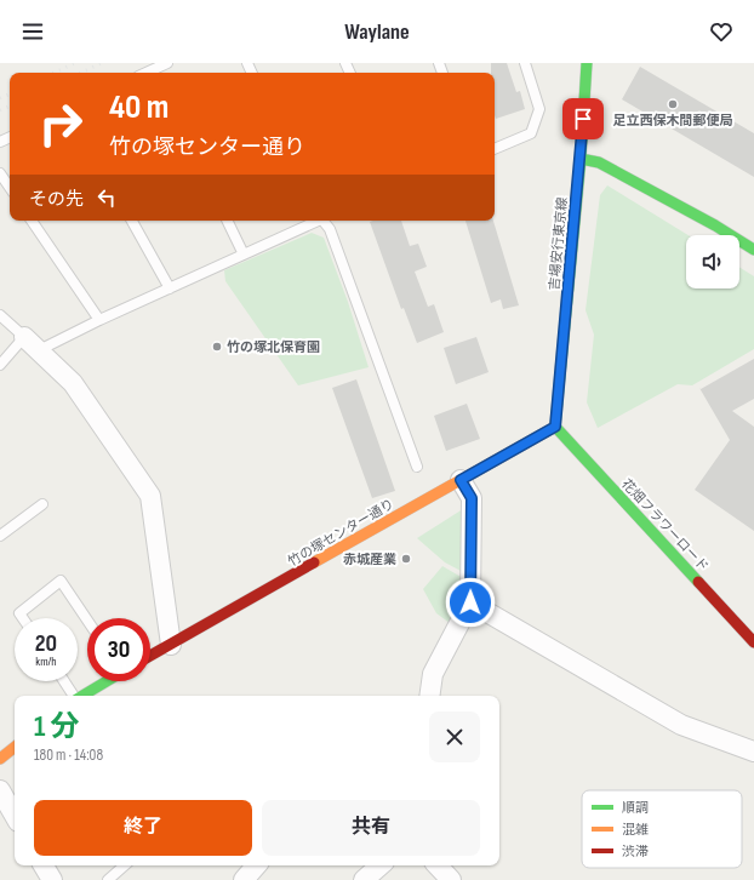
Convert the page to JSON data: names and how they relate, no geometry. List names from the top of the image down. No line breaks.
{"streets":{"street":["吉場安行東京線","花畑フラワーロード","竹の塚センター通り"]},"crossings":[["吉場安行東京線","花畑フラワーロード"],["吉場安行東京線","竹の塚センター通り"],["花畑フラワーロード","竹の塚センター通り"]],"places":["足立西保木間郵便局","竹の塚北保育園","赤城産業"],"legend":["順調","混雑","渋滞"],"page":{"header":"Waylane","turn":["40 m","竹の塚センター通り"],"then":"その先","speed":"20 km/h","limit":"30","heading":["1 分","180 m · 14:08"],"buttons":["終了","共有"]}}
